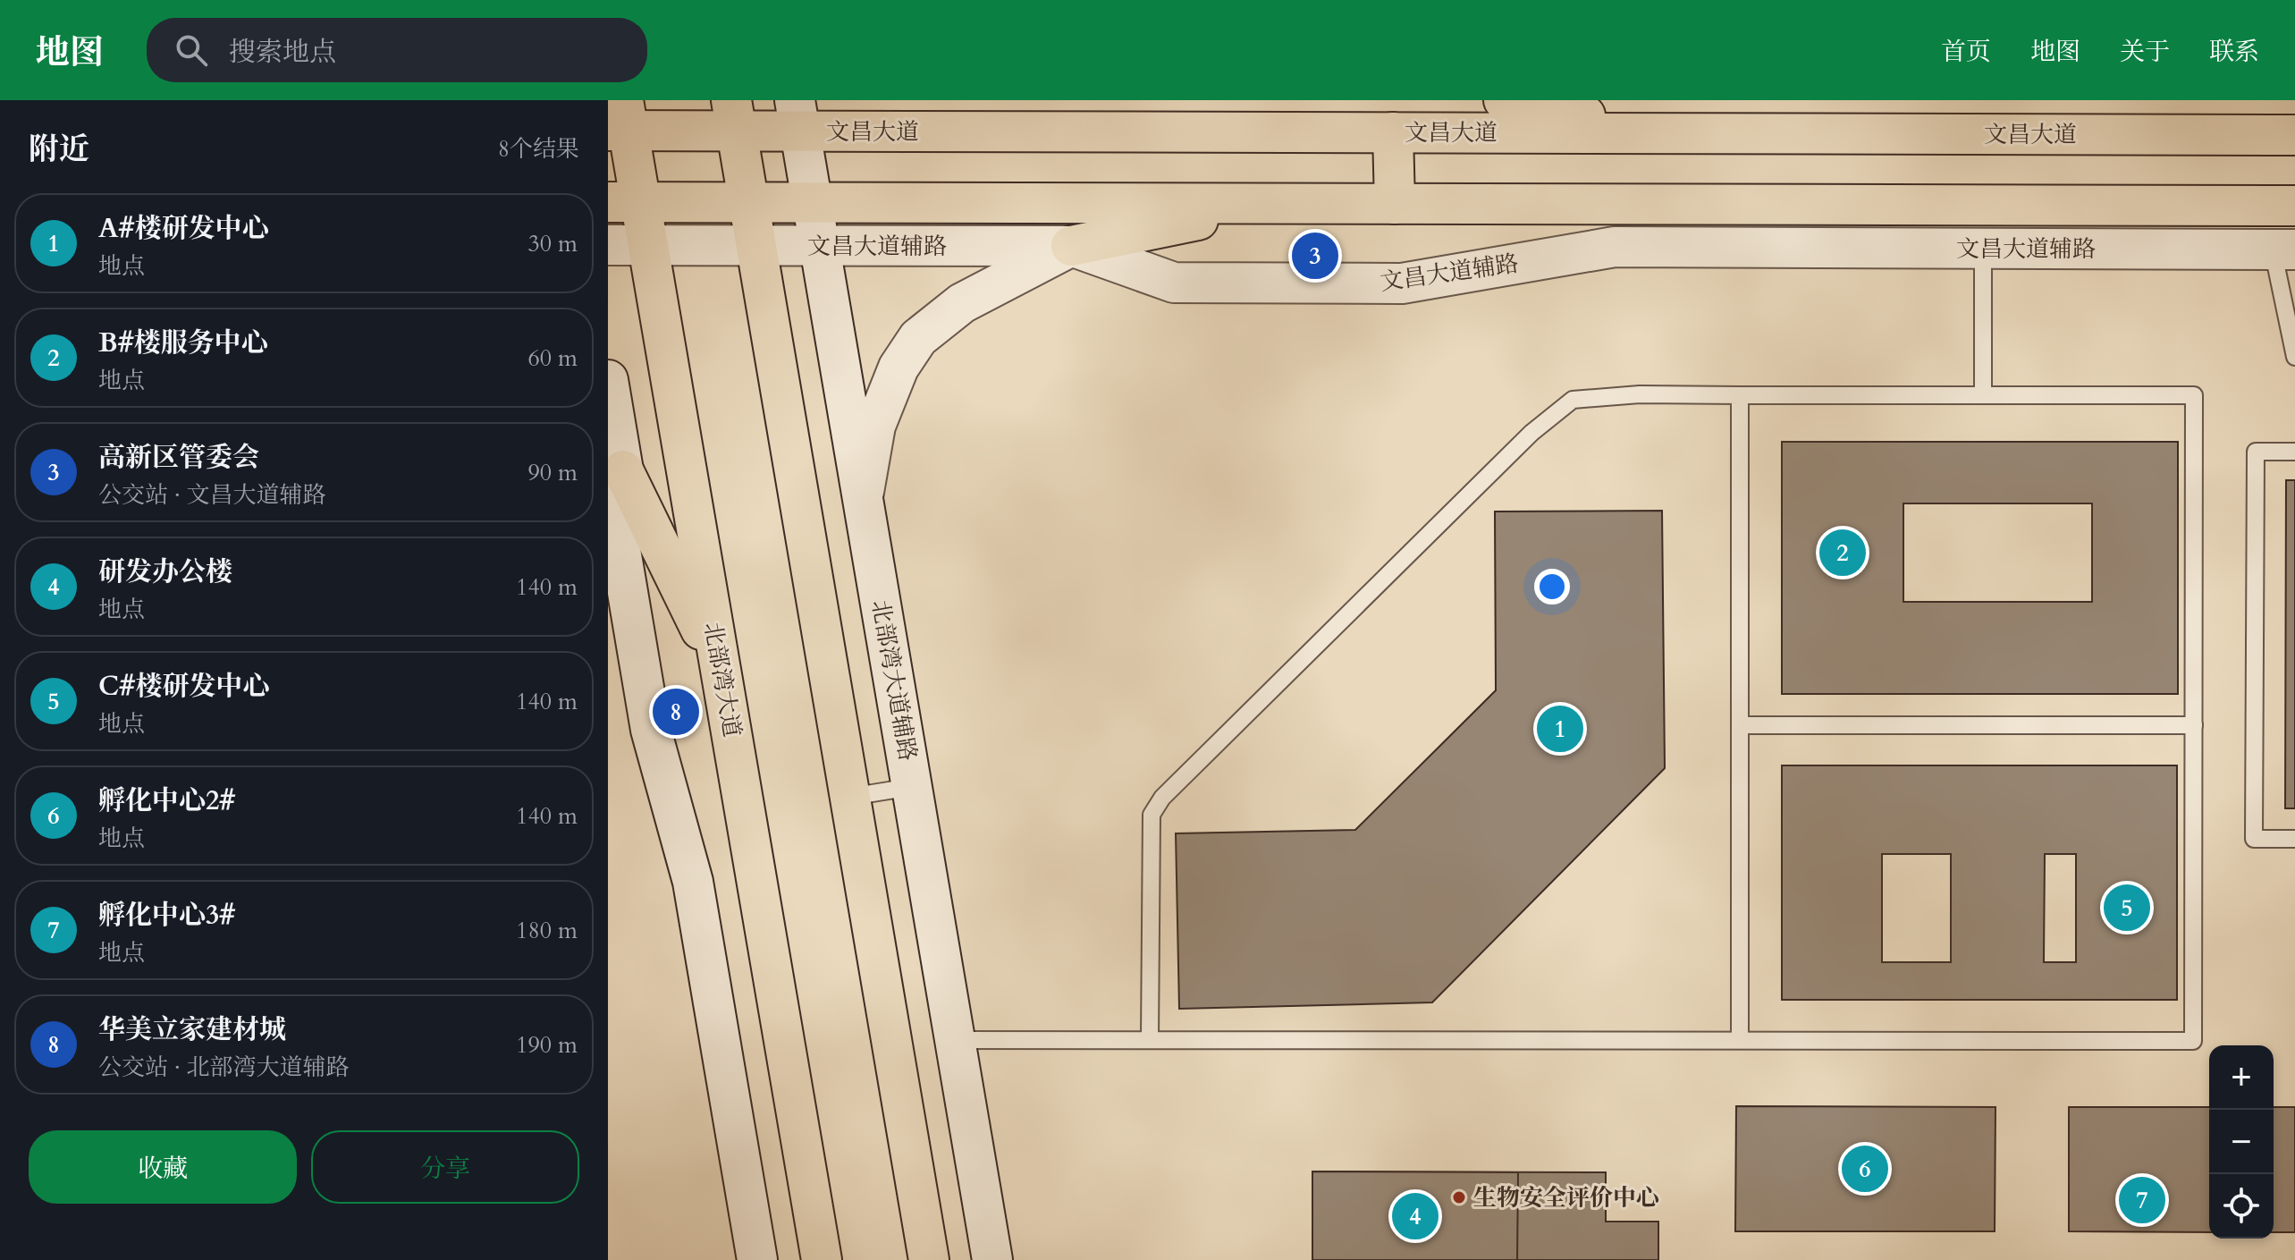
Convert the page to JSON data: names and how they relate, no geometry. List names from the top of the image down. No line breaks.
{"streets":{"main road":["文昌大道","文昌大道辅路","北部湾大道","北部湾大道辅路"]},"crossings":[["文昌大道","北部湾大道"],["文昌大道","北部湾大道辅路"],["文昌大道辅路","北部湾大道"],["文昌大道辅路","北部湾大道辅路"]],"places":["生物安全评价中心"],"page":{"header":"地图","search":"搜索地点","nav":["首页","地图","关于","联系"],"heading":["附近","8个结果"],"list":[{"mark":"1","name":"A#楼研发中心","note":"地点","value":"30 m"},{"mark":"2","name":"B#楼服务中心","note":"地点","value":"60 m"},{"mark":"3","name":"高新区管委会","note":"公交站 · 文昌大道辅路","value":"90 m"},{"mark":"4","name":"研发办公楼","note":"地点","value":"140 m"},{"mark":"5","name":"C#楼研发中心","note":"地点","value":"140 m"},{"mark":"6","name":"孵化中心2#","note":"地点","value":"140 m"},{"mark":"7","name":"孵化中心3#","note":"地点","value":"180 m"},{"mark":"8","name":"华美立家建材城","note":"公交站 · 北部湾大道辅路","value":"190 m"}],"pins":["3","2","8","1","5","6","7","4"],"map_buttons":["+","−"],"buttons":["收藏","分享"]}}
